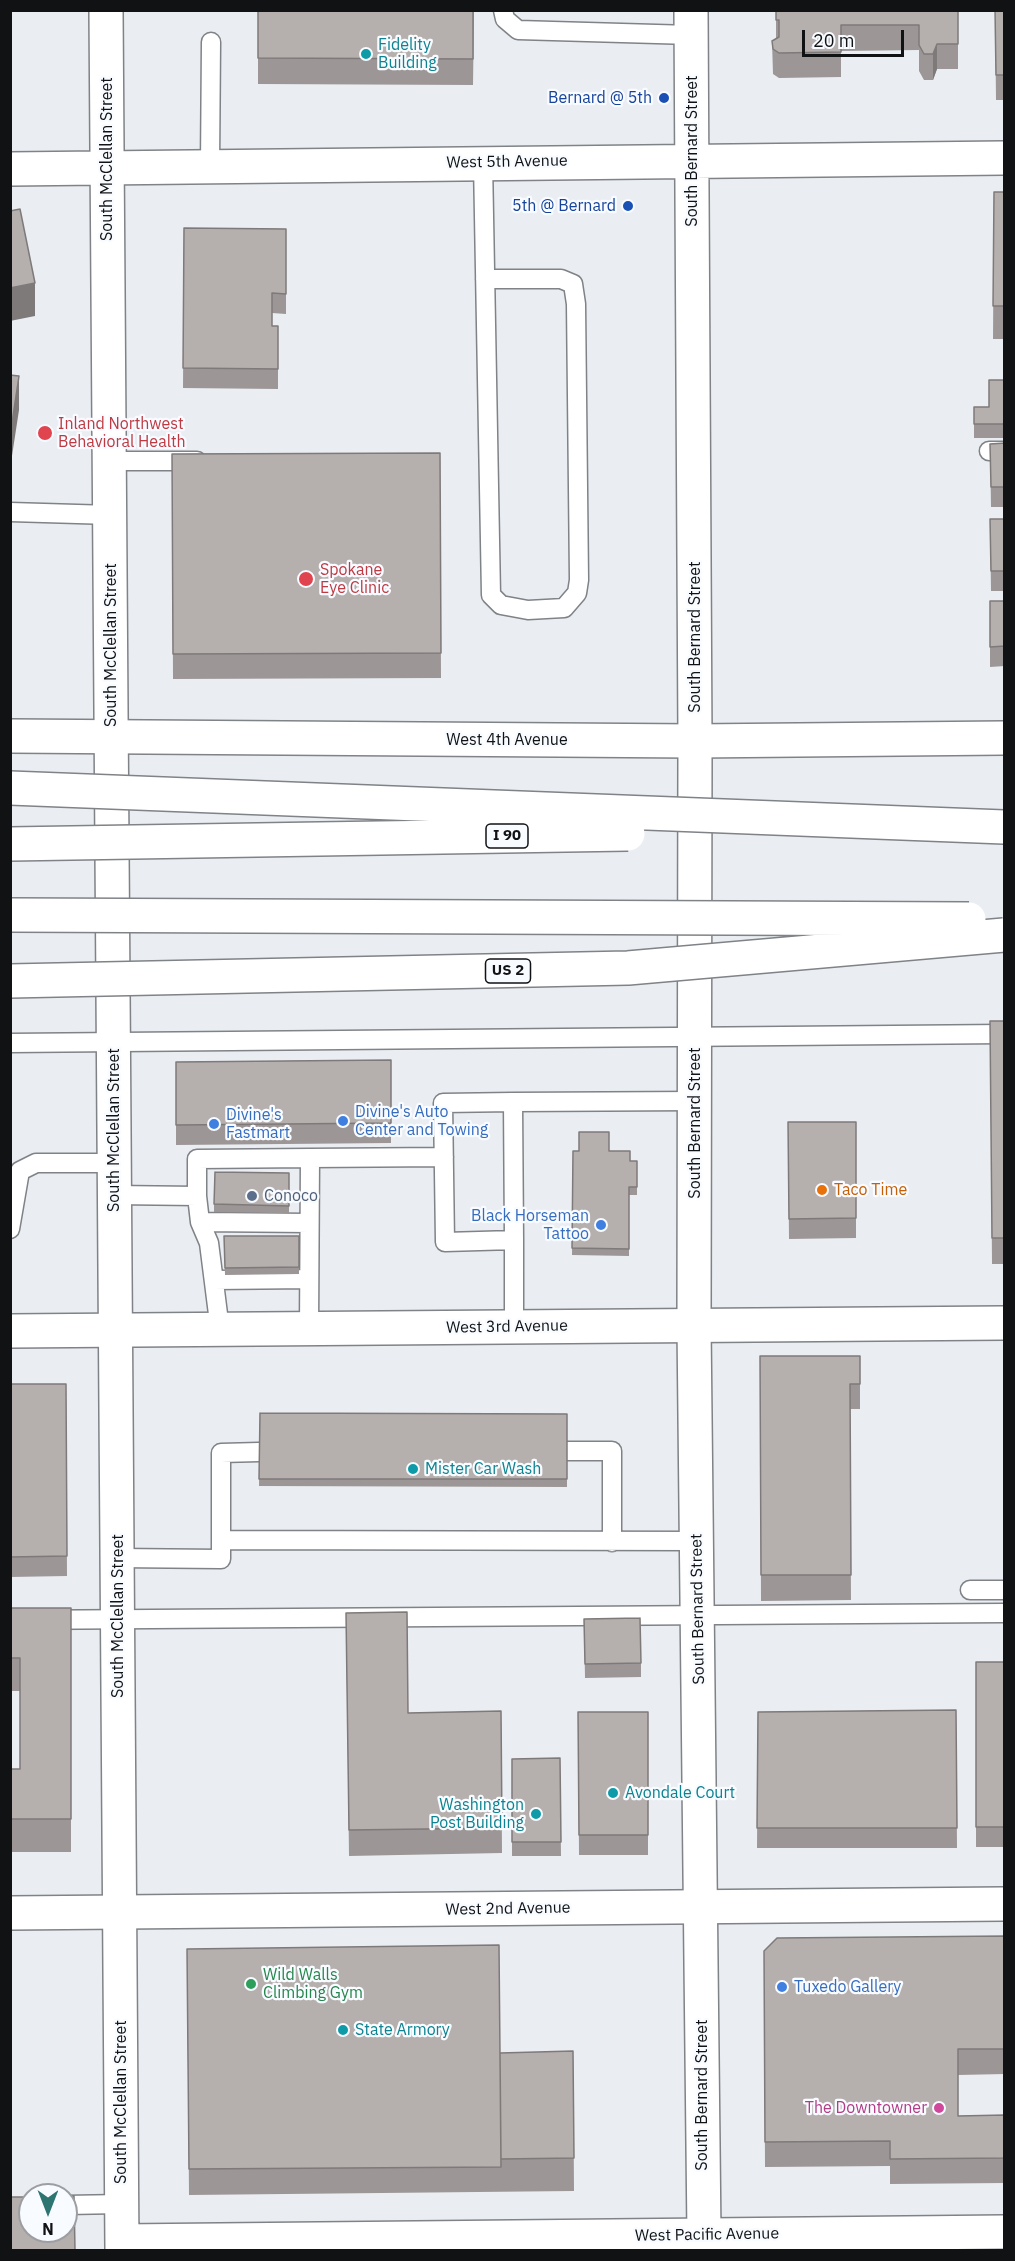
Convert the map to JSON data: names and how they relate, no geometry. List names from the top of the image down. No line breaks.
{"streets":{"main road":["South Bernard Street","South McClellan Street","West 5th Avenue","West 4th Avenue","I 90","US 2","West 3rd Avenue","West 2nd Avenue","West Pacific Avenue"]},"crossings":[["South Bernard Street","West 5th Avenue"],["South Bernard Street","West 4th Avenue"],["South Bernard Street","West 3rd Avenue"],["South Bernard Street","West 2nd Avenue"],["South Bernard Street","West Pacific Avenue"],["South McClellan Street","West 5th Avenue"],["South McClellan Street","West 4th Avenue"],["South McClellan Street","West 3rd Avenue"],["South McClellan Street","West 2nd Avenue"],["South McClellan Street","West Pacific Avenue"]],"places":["Fidelity Building","Bernard @ 5th","5th @ Bernard","Inland Northwest Behavioral Health","Spokane Eye Clinic","Divine's Auto Center and Towing","Divine's Fastmart","Taco Time","Conoco","Black Horseman Tattoo","Mister Car Wash","Avondale Court","Washington Post Building","Wild Walls Climbing Gym","Tuxedo Gallery","State Armory","The Downtowner"],"scale_bar":"20 m","north":"bottom"}
